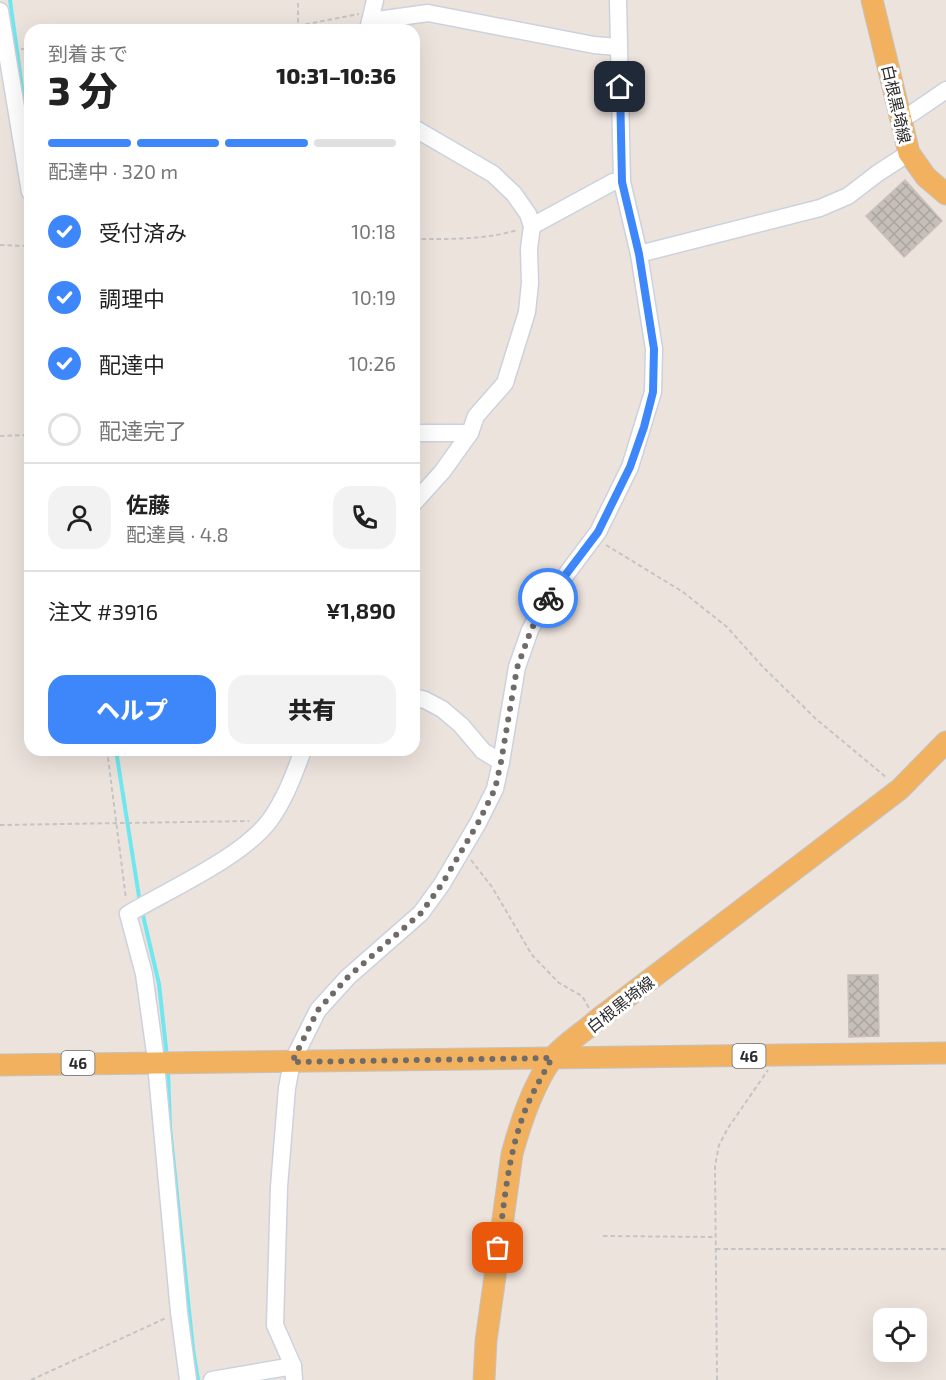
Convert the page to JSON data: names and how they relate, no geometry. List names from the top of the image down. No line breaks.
{"streets":{"main road":["白根黒埼線","46"]},"crossings":[["白根黒埼線","46"]],"page":{"heading":["3 分","到着まで","10:31–10:36"],"panel":["佐藤","配達員 · 4.8","注文 #3916","¥1,890"],"bar":"配達中 · 320 m","list":[["受付済み","10:18"],["調理中","10:19"],["配達中","10:26"],"配達完了"],"buttons":["ヘルプ","共有"]}}
